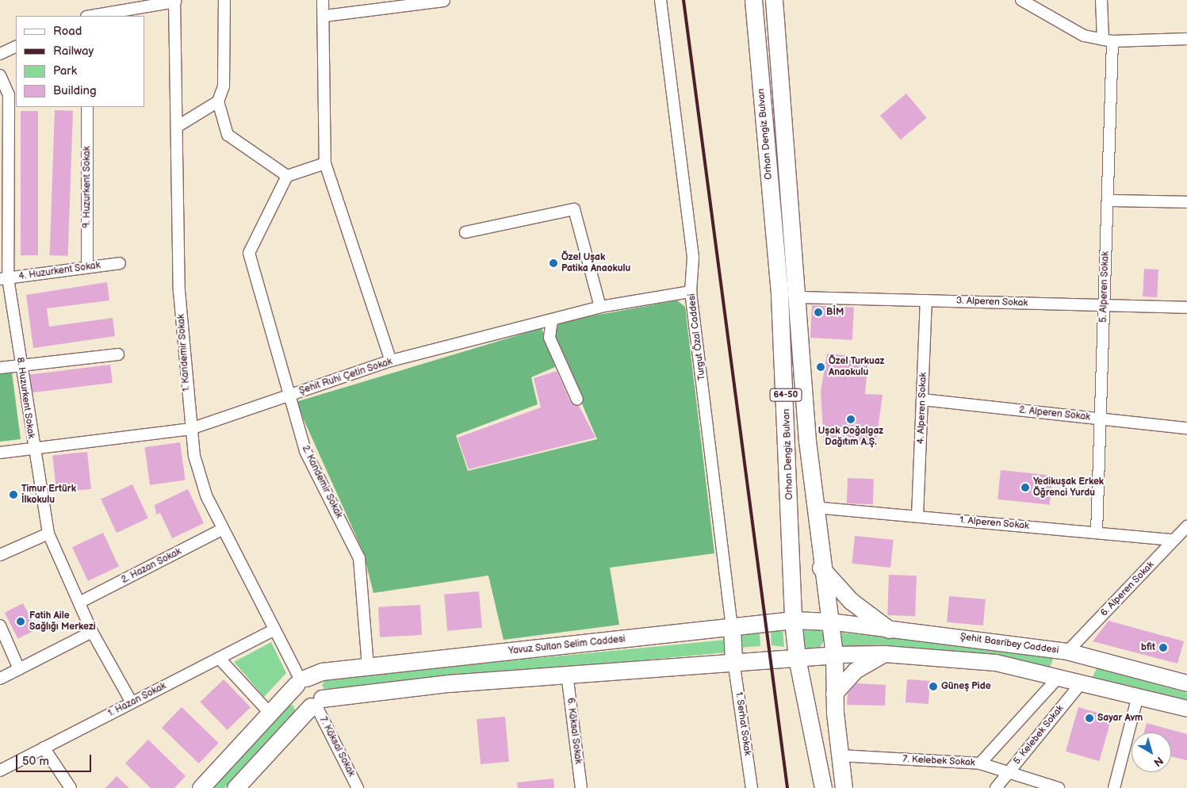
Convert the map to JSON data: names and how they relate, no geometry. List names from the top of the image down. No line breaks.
{"streets":{"main road":["Orhan Dengiz Bulvarı","64-50","Yavuz Sultan Selim Caddesi"],"street":["9. Huzurkent Sokak","4. Huzurkent Sokak","5. Alperen Sokak","3. Alperen Sokak","Turgut Özal Caddesi","1. Kandemir Sokak","Şehit Ruhi Çetin Sokak","8. Huzurkent Sokak","4. Alperen Sokak","2. Alperen Sokak","2. Kandemir Sokak","1. Alperen Sokak","2. Hazan Sokak","6. Alperen Sokak","Şehit Basribey Caddesi","1. Hazan Sokak","1. Serhat Sokak","6. Köksal Sokak","5. Kelebek Sokak","7. Köksal Sokak","7. Kelebek Sokak"]},"crossings":[["Orhan Dengiz Bulvarı","3. Alperen Sokak"],["Orhan Dengiz Bulvarı","1. Alperen Sokak"],["Orhan Dengiz Bulvarı","Şehit Basribey Caddesi"],["Orhan Dengiz Bulvarı","Yavuz Sultan Selim Caddesi"],["Orhan Dengiz Bulvarı","7. Kelebek Sokak"],["9. Huzurkent Sokak","4. Huzurkent Sokak"],["4. Huzurkent Sokak","8. Huzurkent Sokak"],["5. Alperen Sokak","3. Alperen Sokak"],["5. Alperen Sokak","2. Alperen Sokak"],["5. Alperen Sokak","1. Alperen Sokak"],["3. Alperen Sokak","4. Alperen Sokak"],["Turgut Özal Caddesi","Şehit Ruhi Çetin Sokak"],["Turgut Özal Caddesi","Yavuz Sultan Selim Caddesi"],["1. Kandemir Sokak","Şehit Ruhi Çetin Sokak"],["1. Kandemir Sokak","2. Hazan Sokak"],["1. Kandemir Sokak","Yavuz Sultan Selim Caddesi"],["1. Kandemir Sokak","1. Hazan Sokak"],["Şehit Ruhi Çetin Sokak","8. Huzurkent Sokak"],["Şehit Ruhi Çetin Sokak","2. Kandemir Sokak"],["8. Huzurkent Sokak","2. Hazan Sokak"],["8. Huzurkent Sokak","1. Hazan Sokak"],["4. Alperen Sokak","2. Alperen Sokak"],["4. Alperen Sokak","1. Alperen Sokak"],["2. Kandemir Sokak","Yavuz Sultan Selim Caddesi"],["1. Alperen Sokak","6. Alperen Sokak"],["6. Alperen Sokak","Şehit Basribey Caddesi"],["Şehit Basribey Caddesi","Yavuz Sultan Selim Caddesi"],["5. Kelebek Sokak","7. Kelebek Sokak"]],"places":["Özel Uşak Patika Anaokulu","BİM","Özel Turkuaz Anaokulu","Uşak Doğalgaz Dağıtım A.Ş.","Yedikuşak Erkek Öğrenci Yurdu","Timur Ertürk İlkokulu","Fatih Aile Sağlığı Merkezi","bfit","Güneş Pide","Sayar Avm"],"legend":["Road","Railway","Park","Building"],"scale_bar":"50 m","north":"bottom right"}
